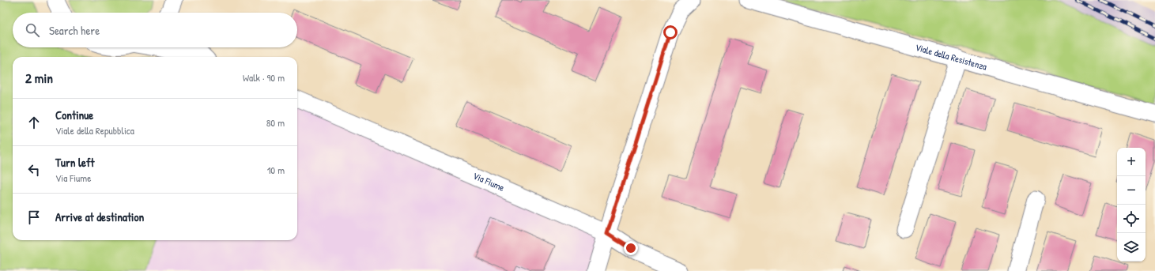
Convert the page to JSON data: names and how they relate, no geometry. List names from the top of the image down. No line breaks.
{"streets":{"street":["Viale della Resistenza","Via Fiume"]},"page":{"search":"Search here","heading":["2 min","Walk · 90 m"],"list":[["Continue","Viale della Repubblica","80 m"],["Turn left","Via Fiume","10 m"],"Arrive at destination"],"map_buttons":["+","−"]}}
